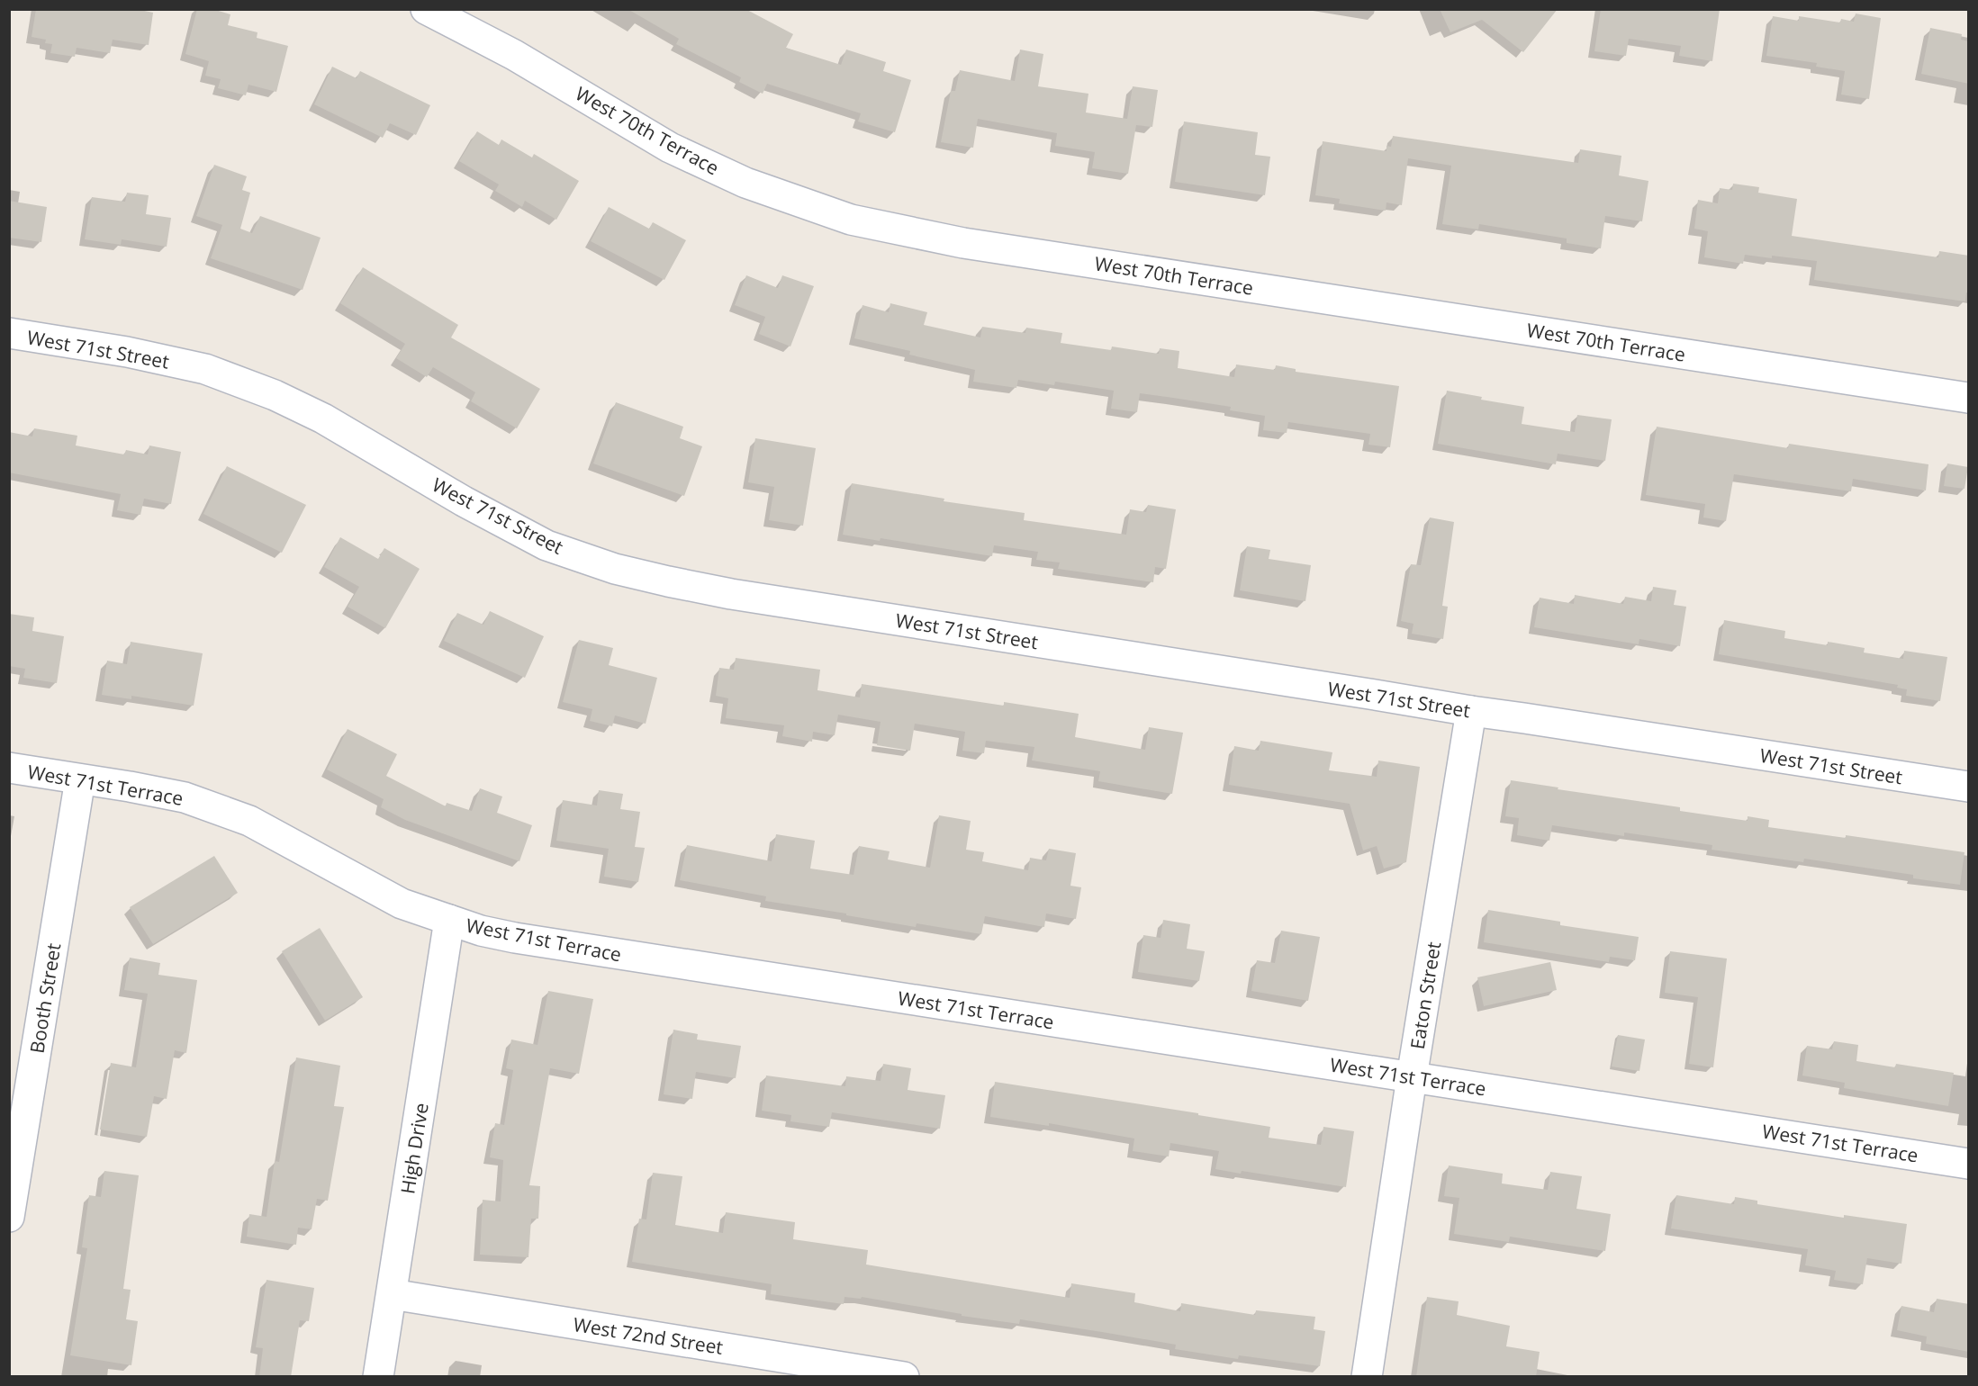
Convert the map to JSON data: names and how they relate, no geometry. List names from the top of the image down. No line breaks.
{"streets":{"street":["West 70th Terrace","West 71st Street","West 71st Terrace","Eaton Street","Booth Street","High Drive","West 72nd Street"]},"crossings":[["West 71st Street","Eaton Street"],["West 71st Terrace","Eaton Street"],["West 71st Terrace","Booth Street"],["West 71st Terrace","High Drive"],["High Drive","West 72nd Street"]]}
